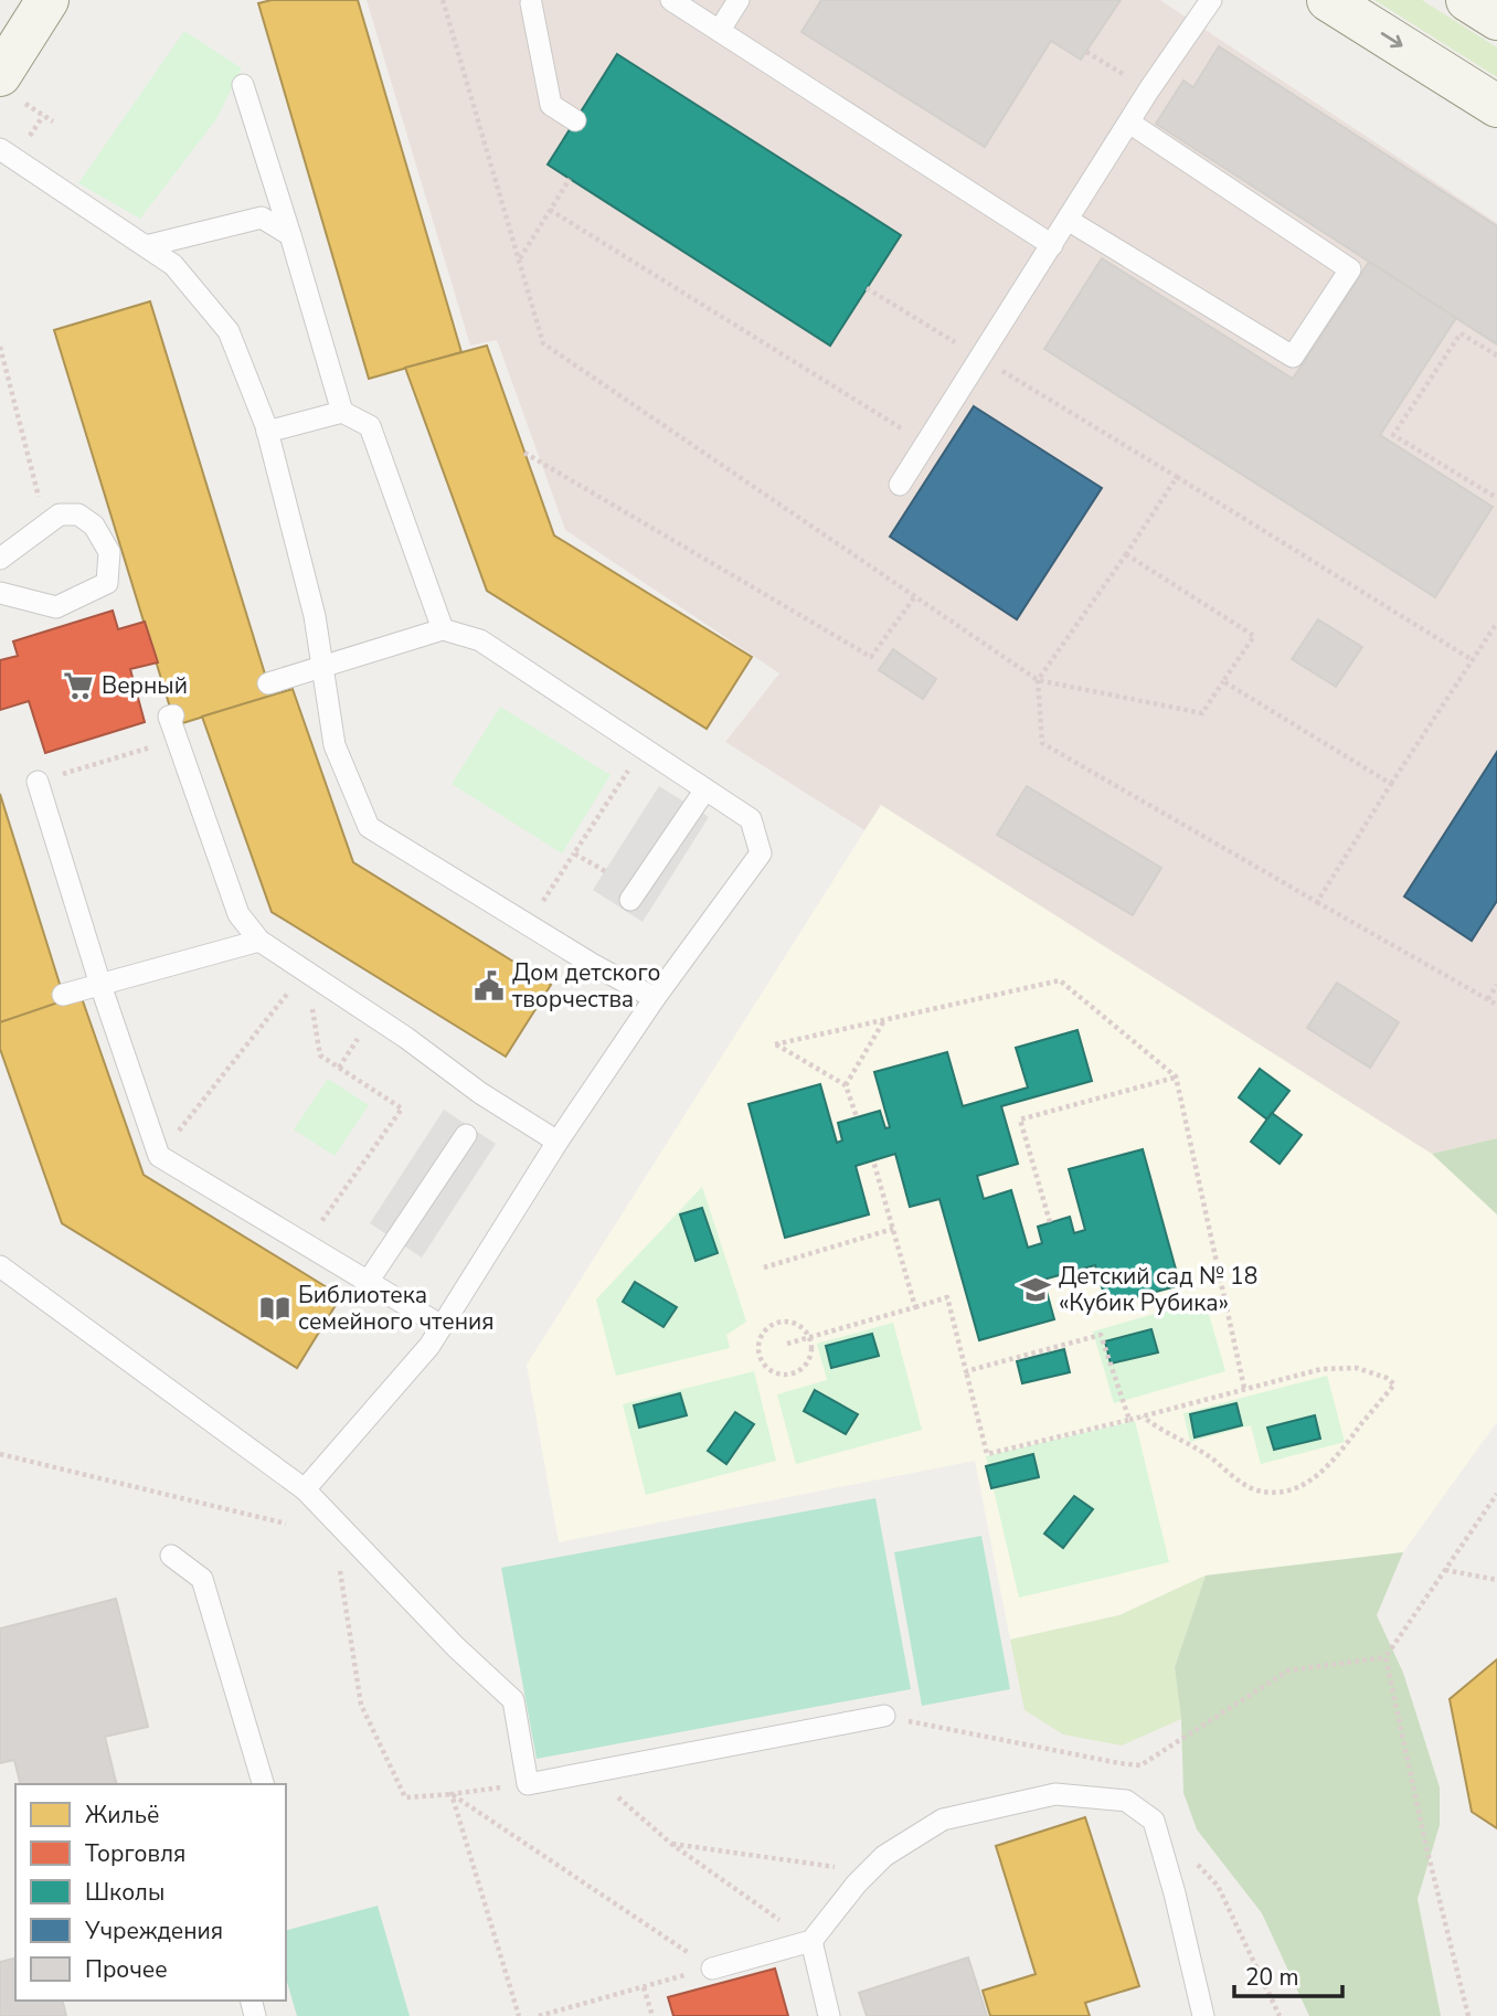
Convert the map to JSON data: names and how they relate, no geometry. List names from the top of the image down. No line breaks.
{"places":{"supermarket":["Верный"],"public building":["Дом детского творчества"],"school or university":["Детский сад № 18 «Кубик Рубика»"],"library":["Библиотека семейного чтения"]},"legend":["Жильё","Торговля","Школы","Учреждения","Прочее"],"scale_bar":"20 m"}
